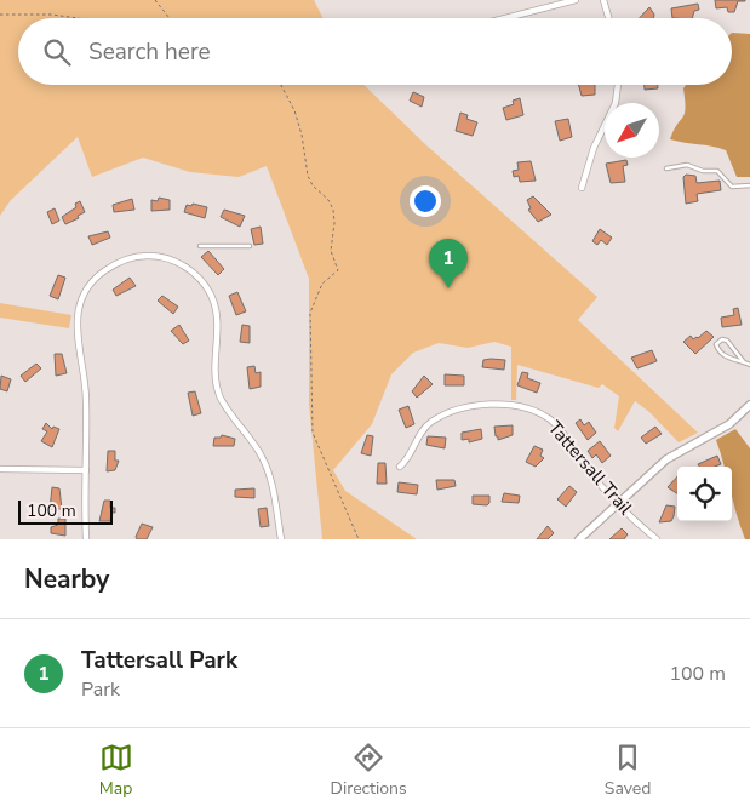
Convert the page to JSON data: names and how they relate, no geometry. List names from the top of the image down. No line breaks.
{"streets":{"street":["Tattersall Trail"]},"scale_bar":"100 m","north":"bottom left","page":{"search":"Search here","pins":"1","scale":"100 m","heading":"Nearby","list":[{"mark":"1","name":"Tattersall Park","note":"Park","value":"100 m"}],"nav":["Map","Directions","Saved"]}}
